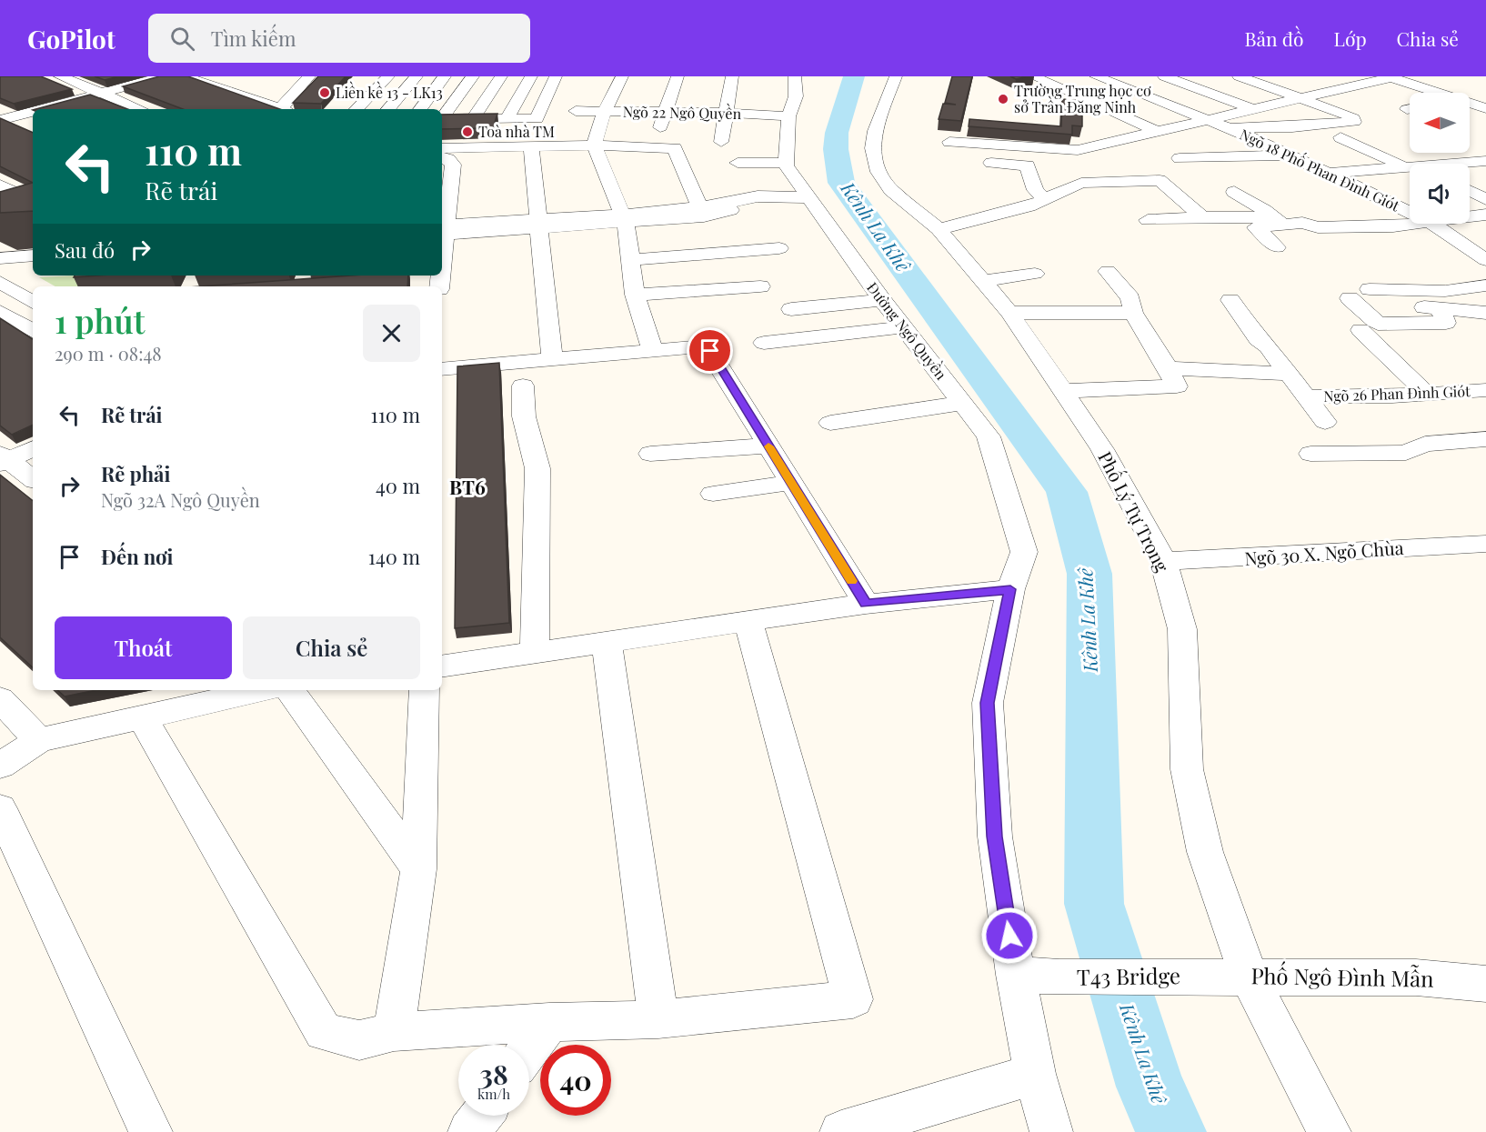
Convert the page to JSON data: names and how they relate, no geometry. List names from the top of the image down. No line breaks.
{"streets":{"street":["Ngõ 22 Ngô Quyền","Ngõ 18 Phố Phan Đình Giót","Đường Ngô Quyền","Ngõ 26 Phan Đình Giót","Phố Lý Tự Trọng","Ngõ 30 X. Ngõ Chùa","T43 Bridge","Phố Ngô Đình Mẫn"]},"crossings":[["Đường Ngô Quyền","T43 Bridge"],["Phố Lý Tự Trọng","Ngõ 30 X. Ngõ Chùa"],["Phố Lý Tự Trọng","Phố Ngô Đình Mẫn"],["T43 Bridge","Phố Ngô Đình Mẫn"]],"districts":["BT6"],"water":["Kênh La Khê"],"places":["Liền kề 13 - LK13","Trường Trung học cơ sở Trần Đăng Ninh","Toà nhà TM"],"north":"left","page":{"header":"GoPilot","search":"Tìm kiếm","nav":["Bản đồ","Lớp","Chia sẻ"],"turn":["110 m","Rẽ trái"],"then":"Sau đó","heading":["1 phút","290 m · 08:48"],"list":[{"name":"Rẽ trái","value":"110 m"},{"name":"Rẽ phải","note":"Ngõ 32A Ngô Quyền","value":"40 m"},{"name":"Đến nơi","value":"140 m"}],"buttons":["Thoát","Chia sẻ"],"speed":"38 km/h","limit":"40"}}
